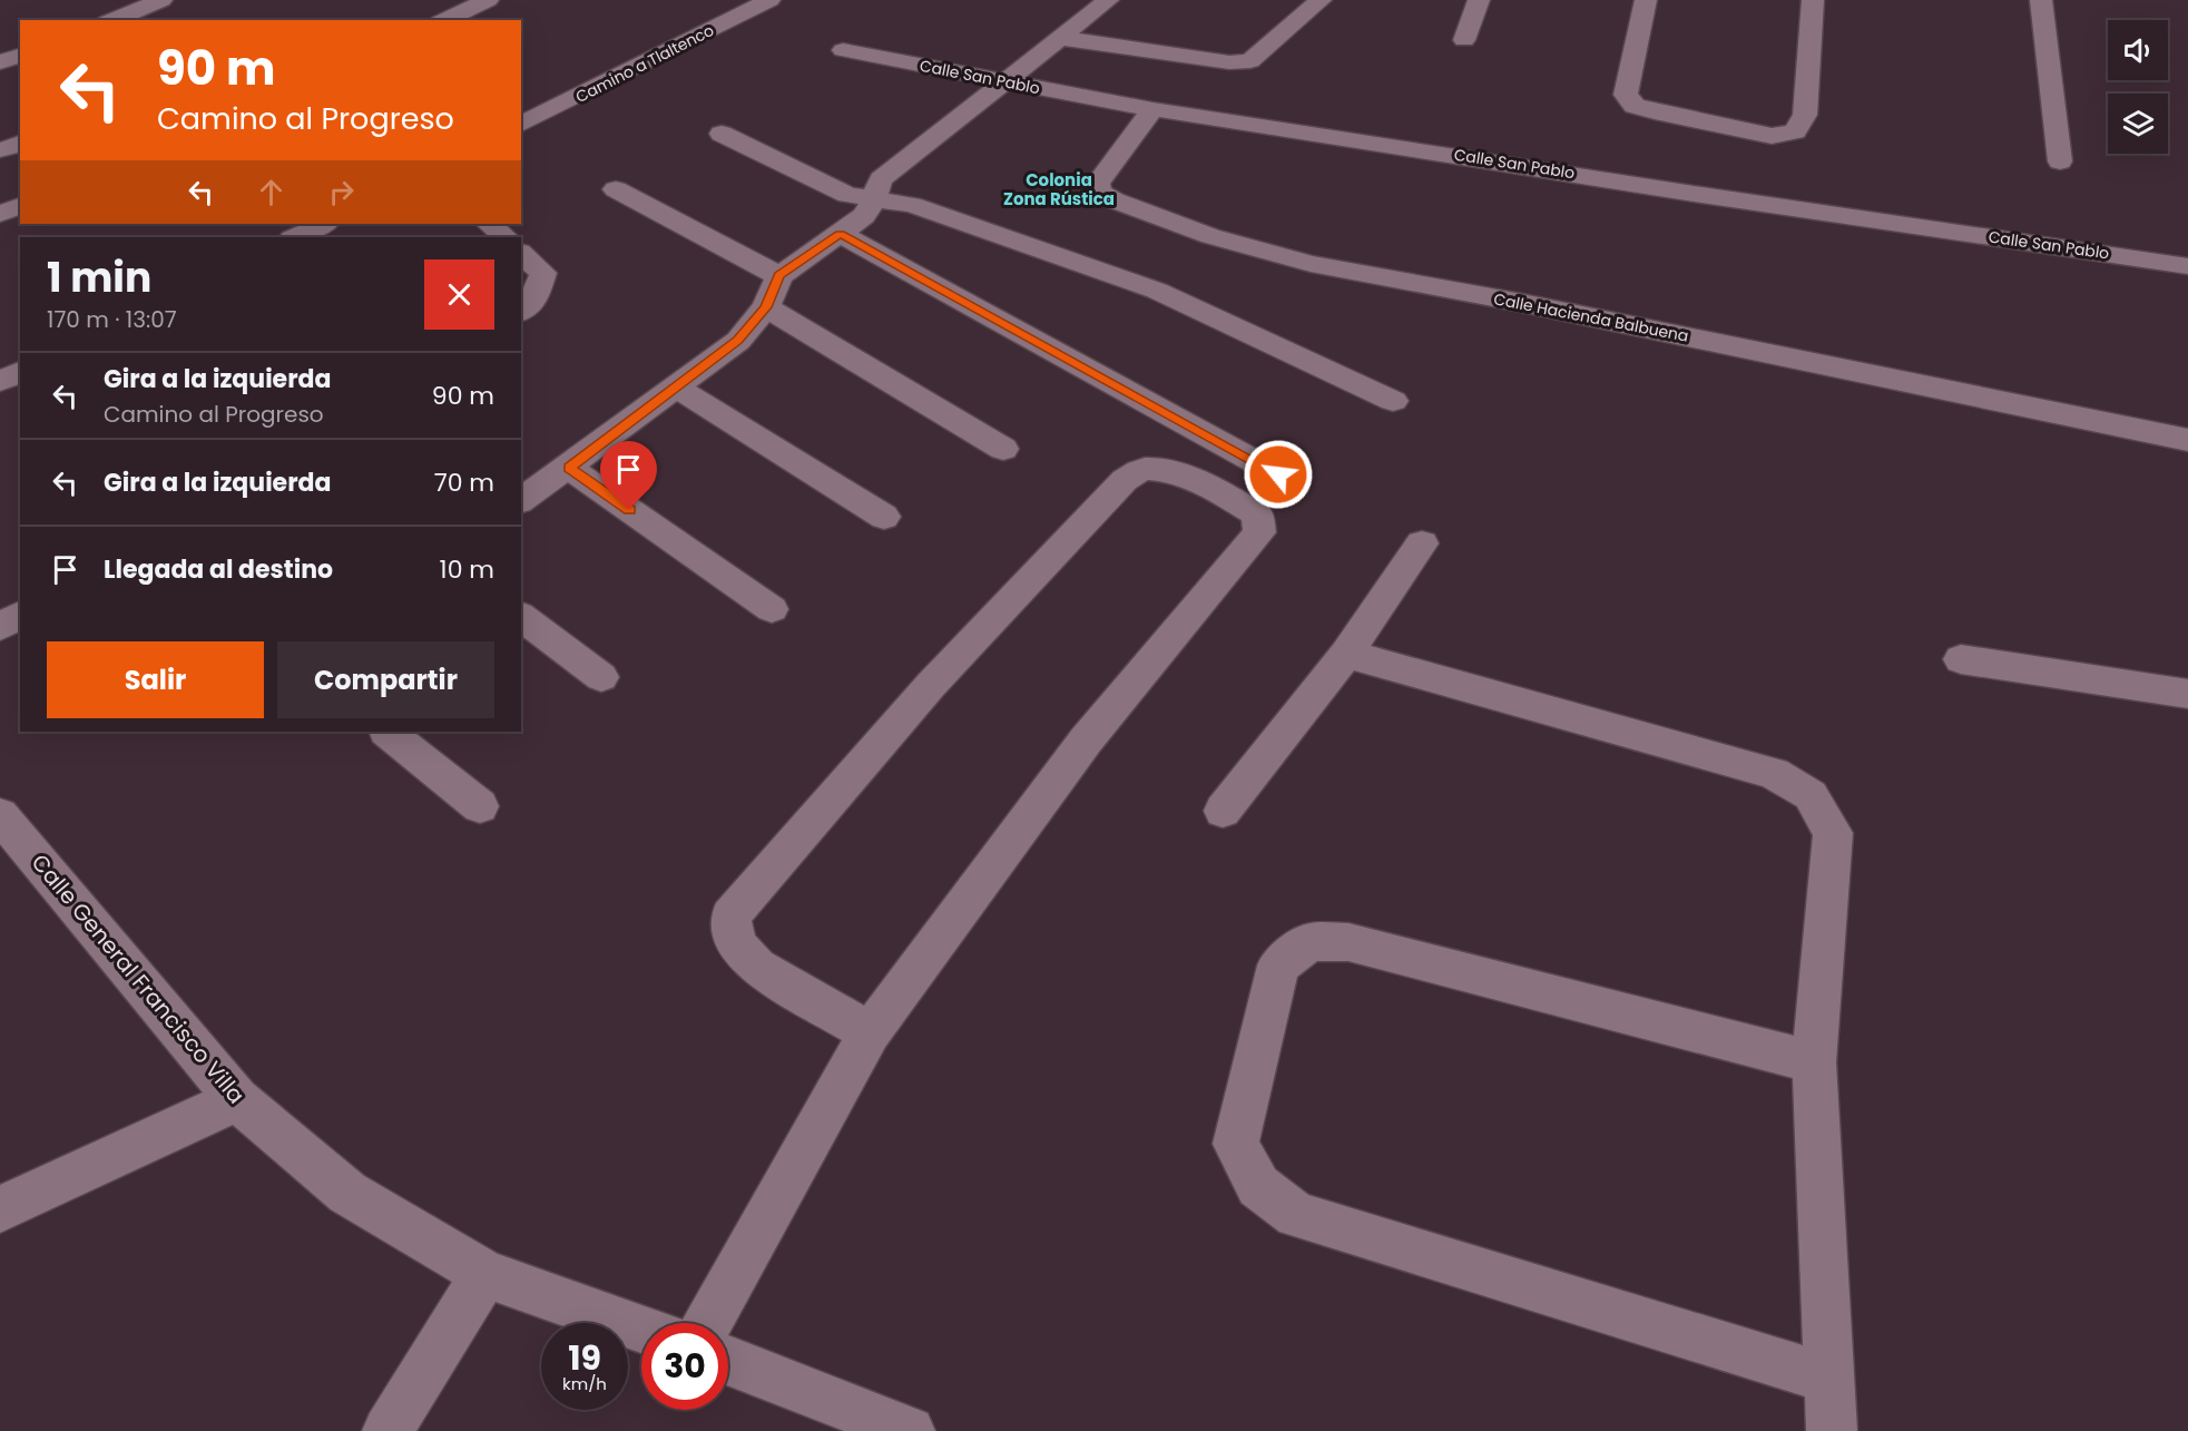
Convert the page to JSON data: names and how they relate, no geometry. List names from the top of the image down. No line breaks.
{"streets":{"street":["Camino a Tlaltenco","Calle San Pablo","Calle Hacienda Balbuena","Calle General Francisco Villa"]},"crossings":[["Calle San Pablo","Calle Hacienda Balbuena"]],"districts":["Colonia Zona Rústica"],"page":{"turn":["90 m","Camino al Progreso"],"heading":["1 min","170 m · 13:07"],"list":[{"name":"Gira a la izquierda","note":"Camino al Progreso","value":"90 m"},{"name":"Gira a la izquierda","value":"70 m"},{"name":"Llegada al destino","value":"10 m"}],"buttons":["Salir","Compartir"],"speed":"19 km/h","limit":"30"}}
